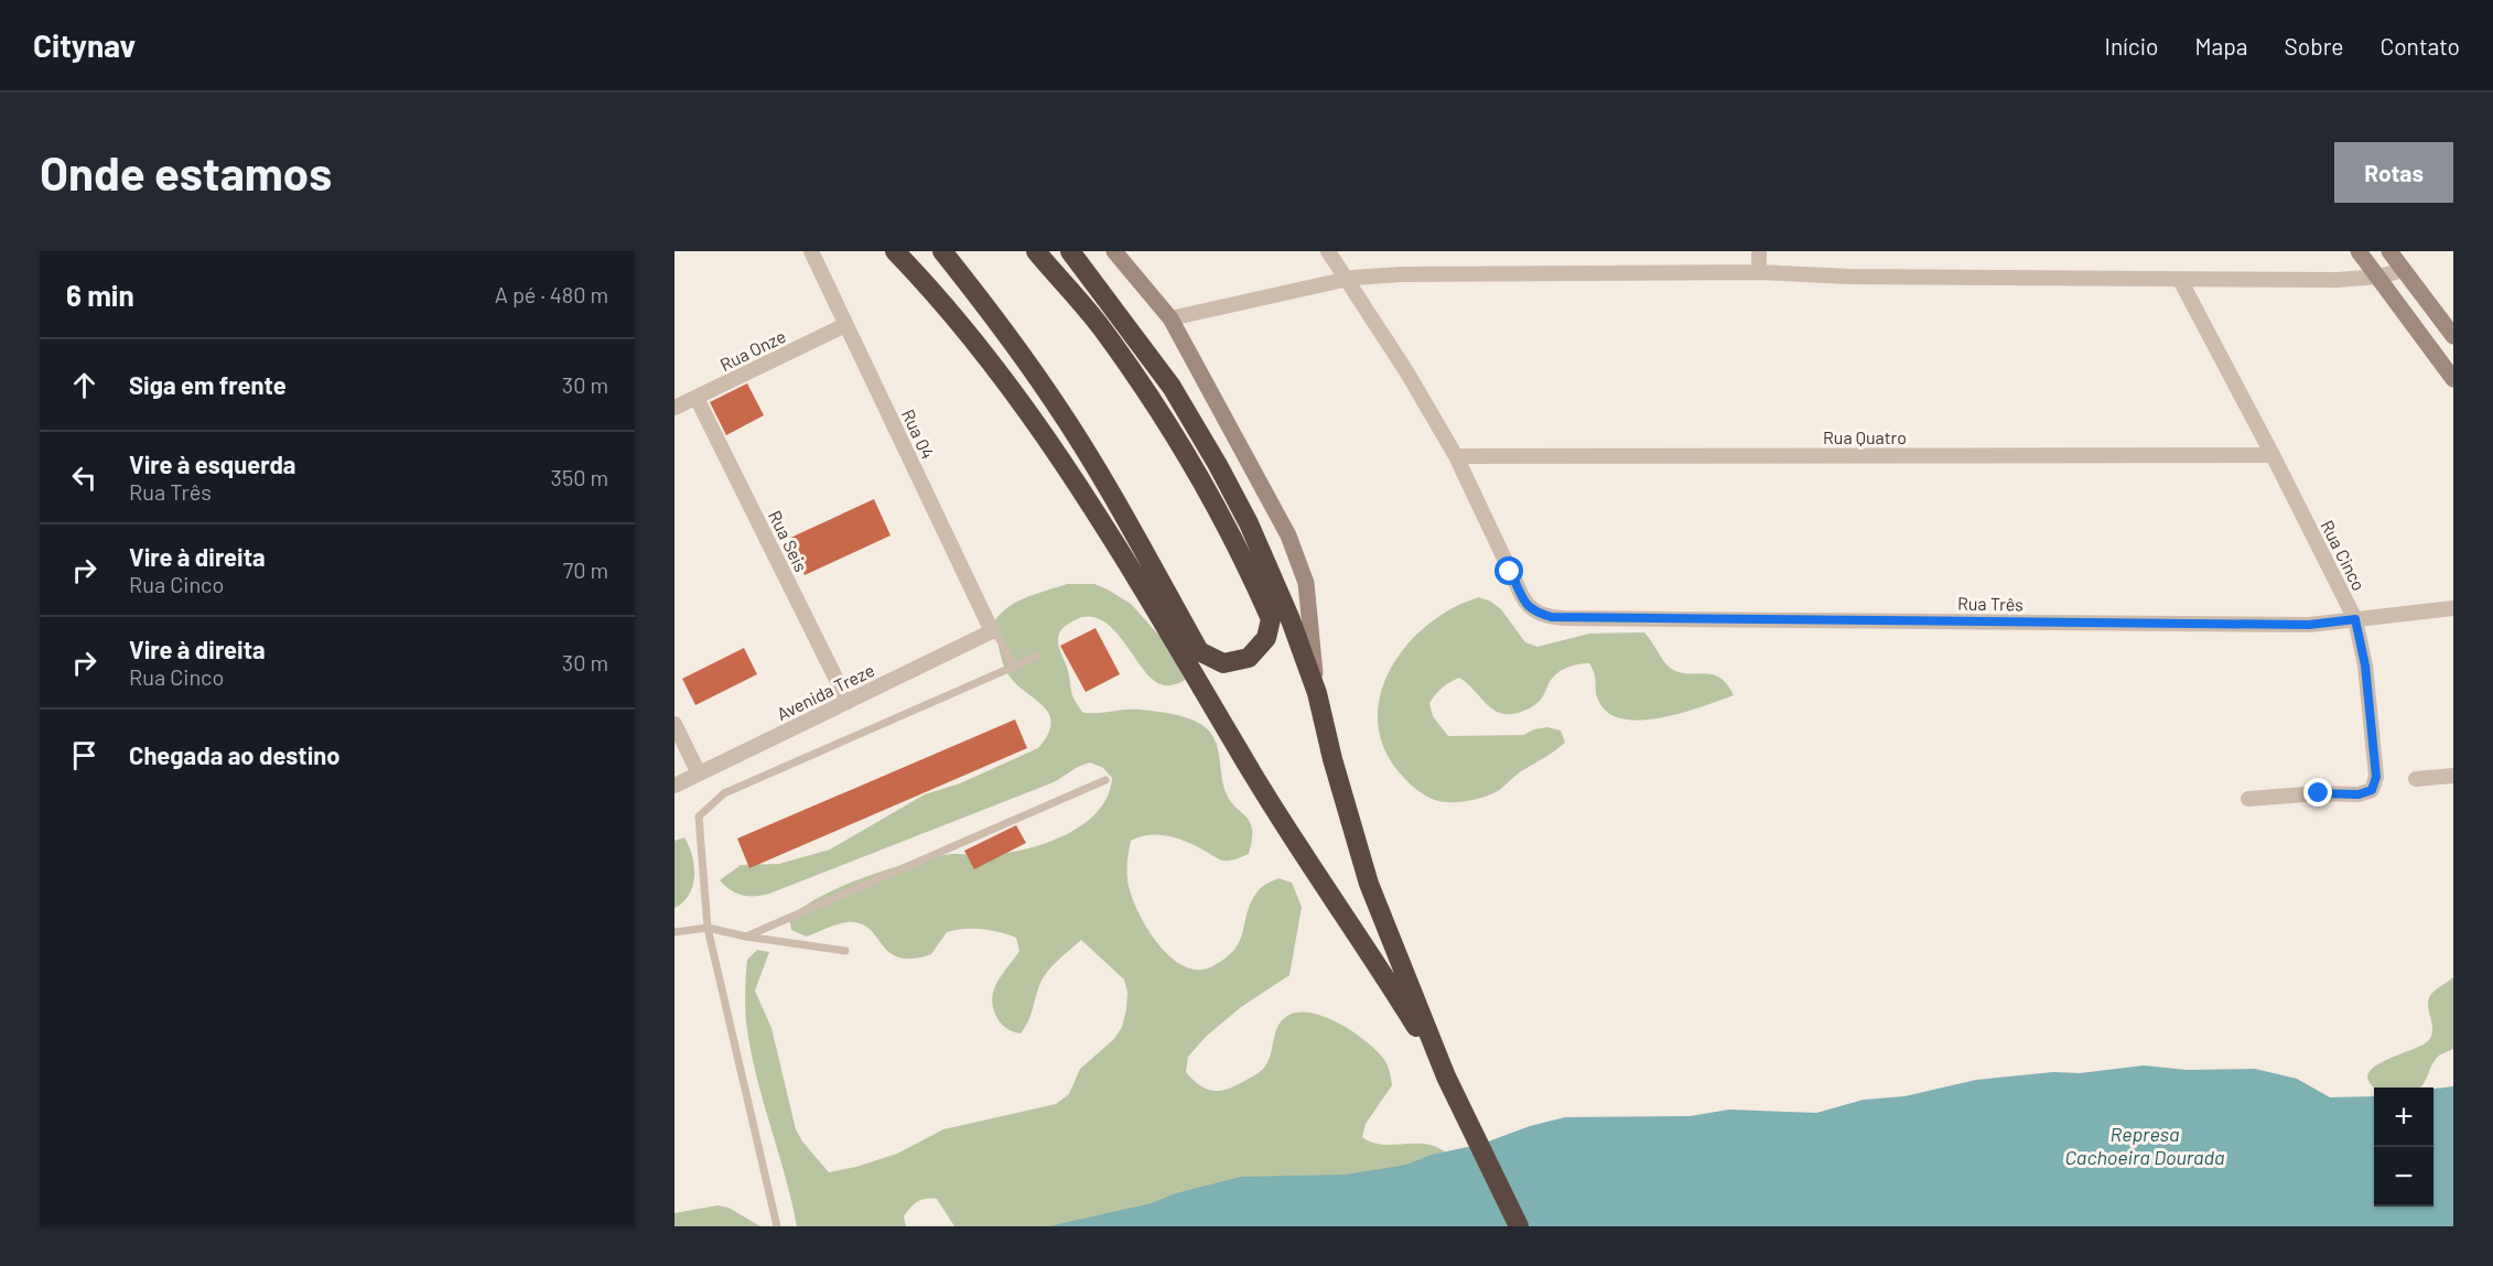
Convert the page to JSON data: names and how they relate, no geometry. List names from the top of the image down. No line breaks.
{"streets":{"street":["Rua Onze","Rua 04","Rua Quatro","Rua Seis","Rua Cinco","Rua Três","Avenida Treze"]},"crossings":[["Rua Onze","Rua 04"],["Rua Onze","Rua Seis"],["Rua 04","Avenida Treze"],["Rua Quatro","Rua Cinco"],["Rua Quatro","Rua Três"],["Rua Seis","Avenida Treze"],["Rua Cinco","Rua Três"]],"water":["Represa Cachoeira Dourada"],"page":{"header":"Citynav","nav":["Início","Mapa","Sobre","Contato"],"buttons":"Rotas","title":"Onde estamos","heading":["6 min","A pé · 480 m"],"list":[["Siga em frente","30 m"],["Vire à esquerda","Rua Três","350 m"],["Vire à direita","Rua Cinco","70 m"],["Vire à direita","Rua Cinco","30 m"],"Chegada ao destino"],"map_buttons":["+","−"]}}
